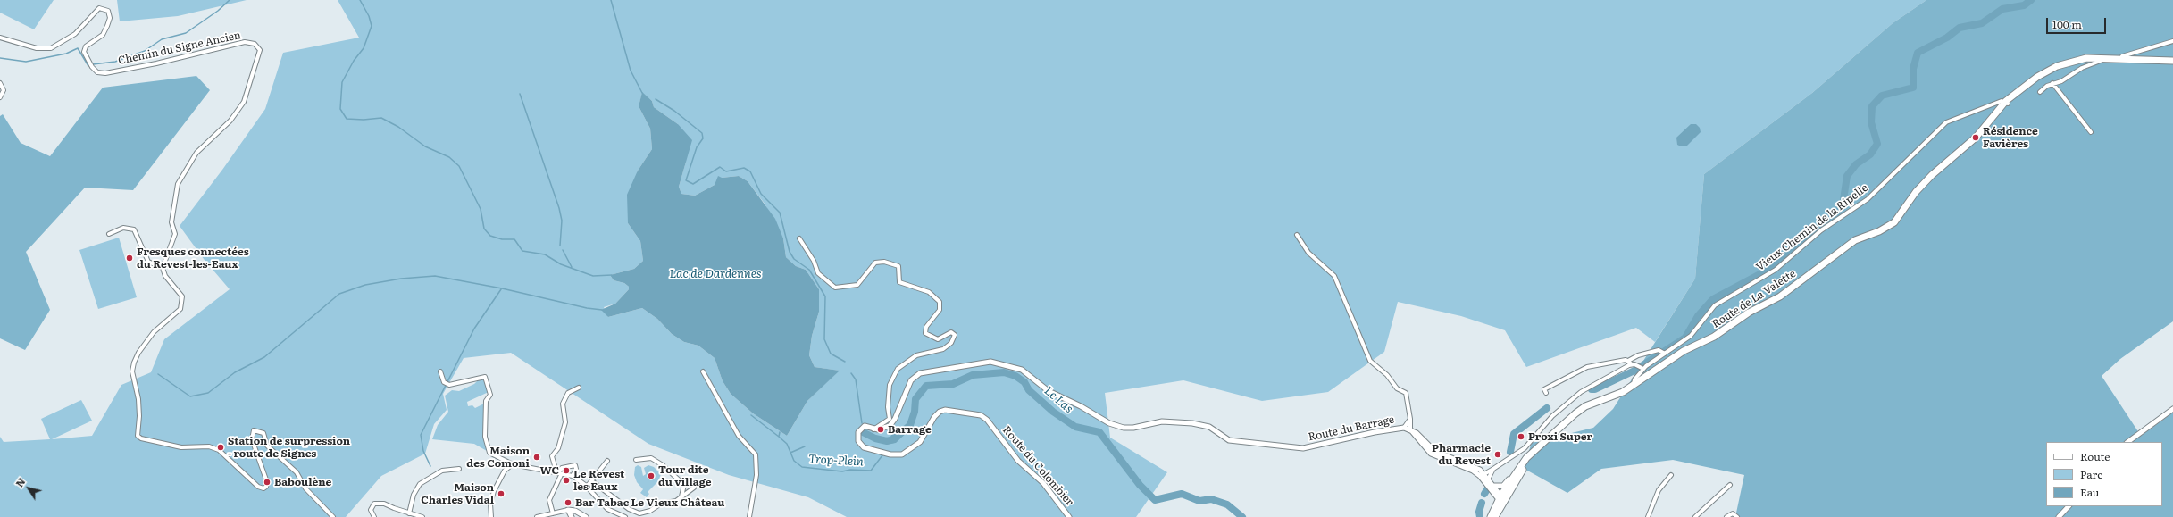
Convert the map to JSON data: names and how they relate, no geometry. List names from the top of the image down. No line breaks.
{"streets":{"main road":["Route de La Valette"],"street":["Chemin du Signe Ancien","Vieux Chemin de la Ripelle","Route du Barrage","Route du Colombier"]},"crossings":[["Vieux Chemin de la Ripelle","Route de La Valette"],["Route de La Valette","Route du Barrage"],["Route du Barrage","Route du Colombier"]],"water":["Lac de Dardennes","Le Las","Trop-Plein"],"places":["Résidence Favières","Fresques connectées du Revest-les-Eaux","Barrage","Proxi Super","Station de surpression - route de Signes","Pharmacie du Revest","Maison des Comoni","WC","Tour dite du village","Le Revest les Eaux","Baboulène","Maison Charles Vidal","Bar Tabac Le Vieux Château"],"legend":["Route","Parc","Eau"],"scale_bar":"100 m","north":"top left"}
